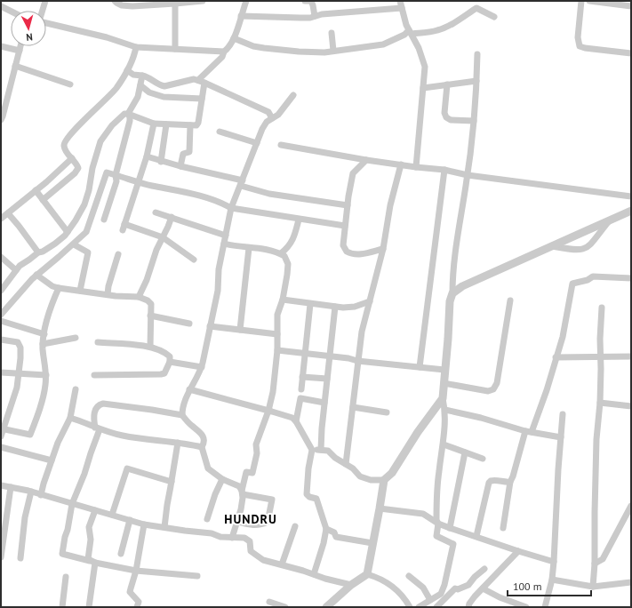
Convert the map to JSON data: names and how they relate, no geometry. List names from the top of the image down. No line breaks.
{"districts":["HUNDRU"],"scale_bar":"100 m","north":"bottom"}
